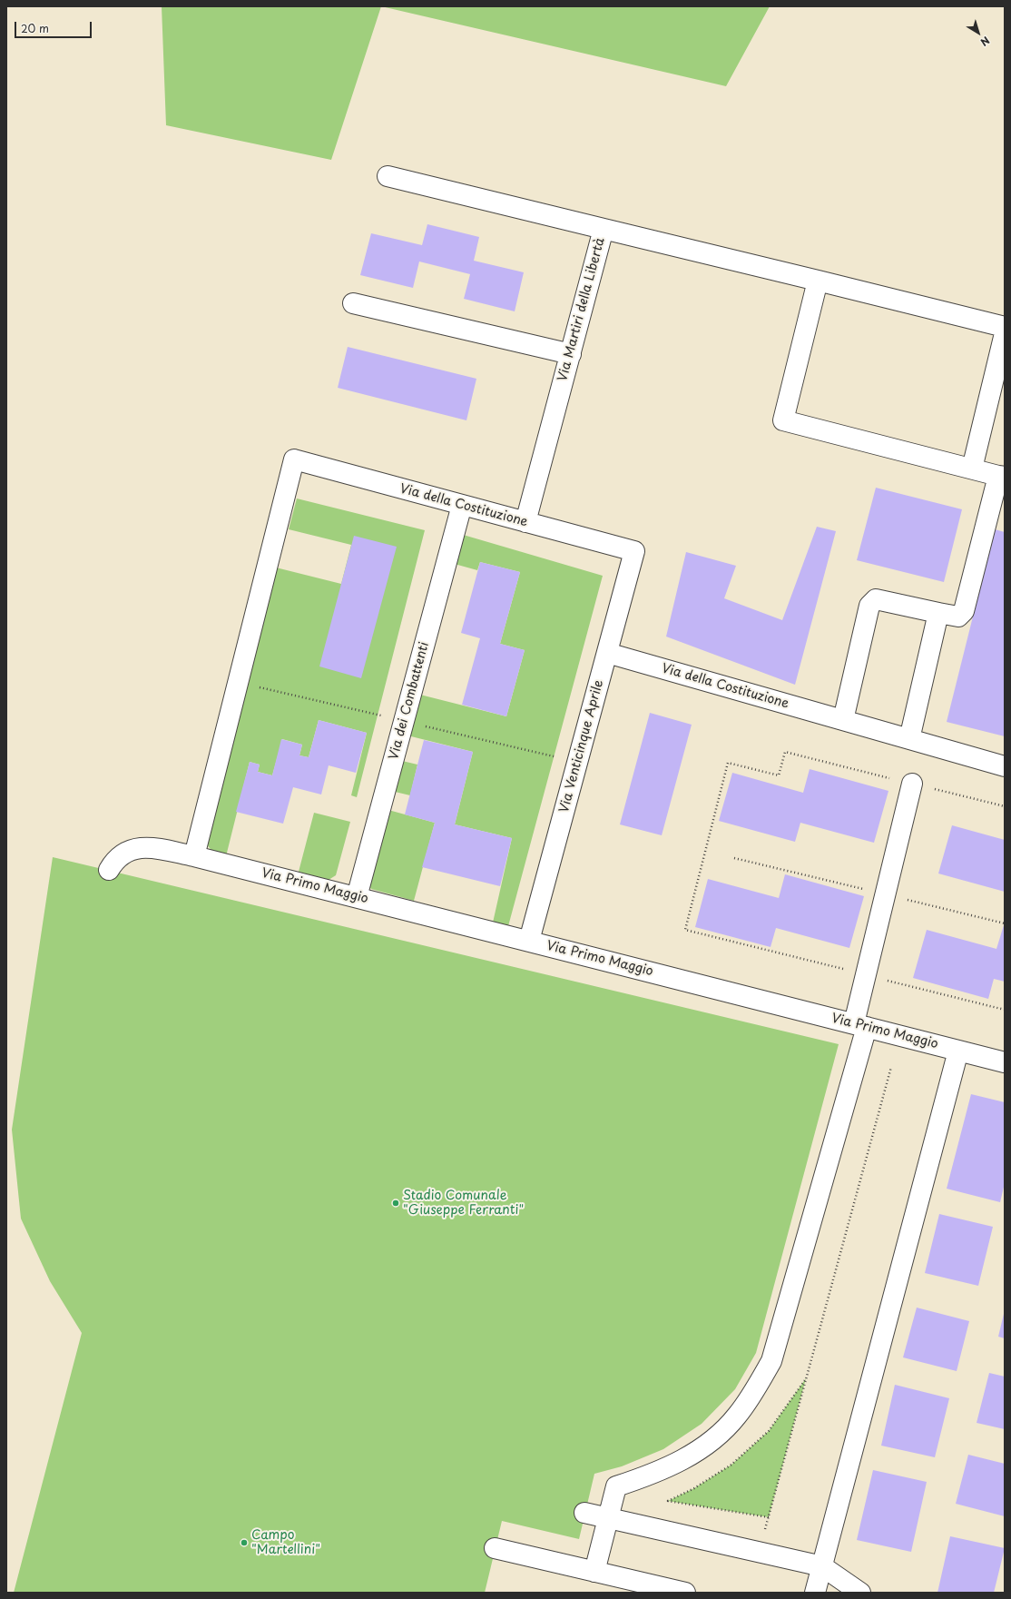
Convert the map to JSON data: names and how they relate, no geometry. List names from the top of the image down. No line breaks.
{"streets":{"street":["Via Martiri della Libertà","Via della Costituzione","Via dei Combattenti","Via Venticinque Aprile","Via Primo Maggio"]},"crossings":[["Via Martiri della Libertà","Via della Costituzione"],["Via della Costituzione","Via dei Combattenti"],["Via della Costituzione","Via Venticinque Aprile"],["Via della Costituzione","Via Primo Maggio"],["Via dei Combattenti","Via Primo Maggio"],["Via Venticinque Aprile","Via Primo Maggio"]],"places":["Stadio Comunale \"Giuseppe Ferranti\"","Campo \"Martellini\""],"scale_bar":"20 m","north":"bottom right"}
